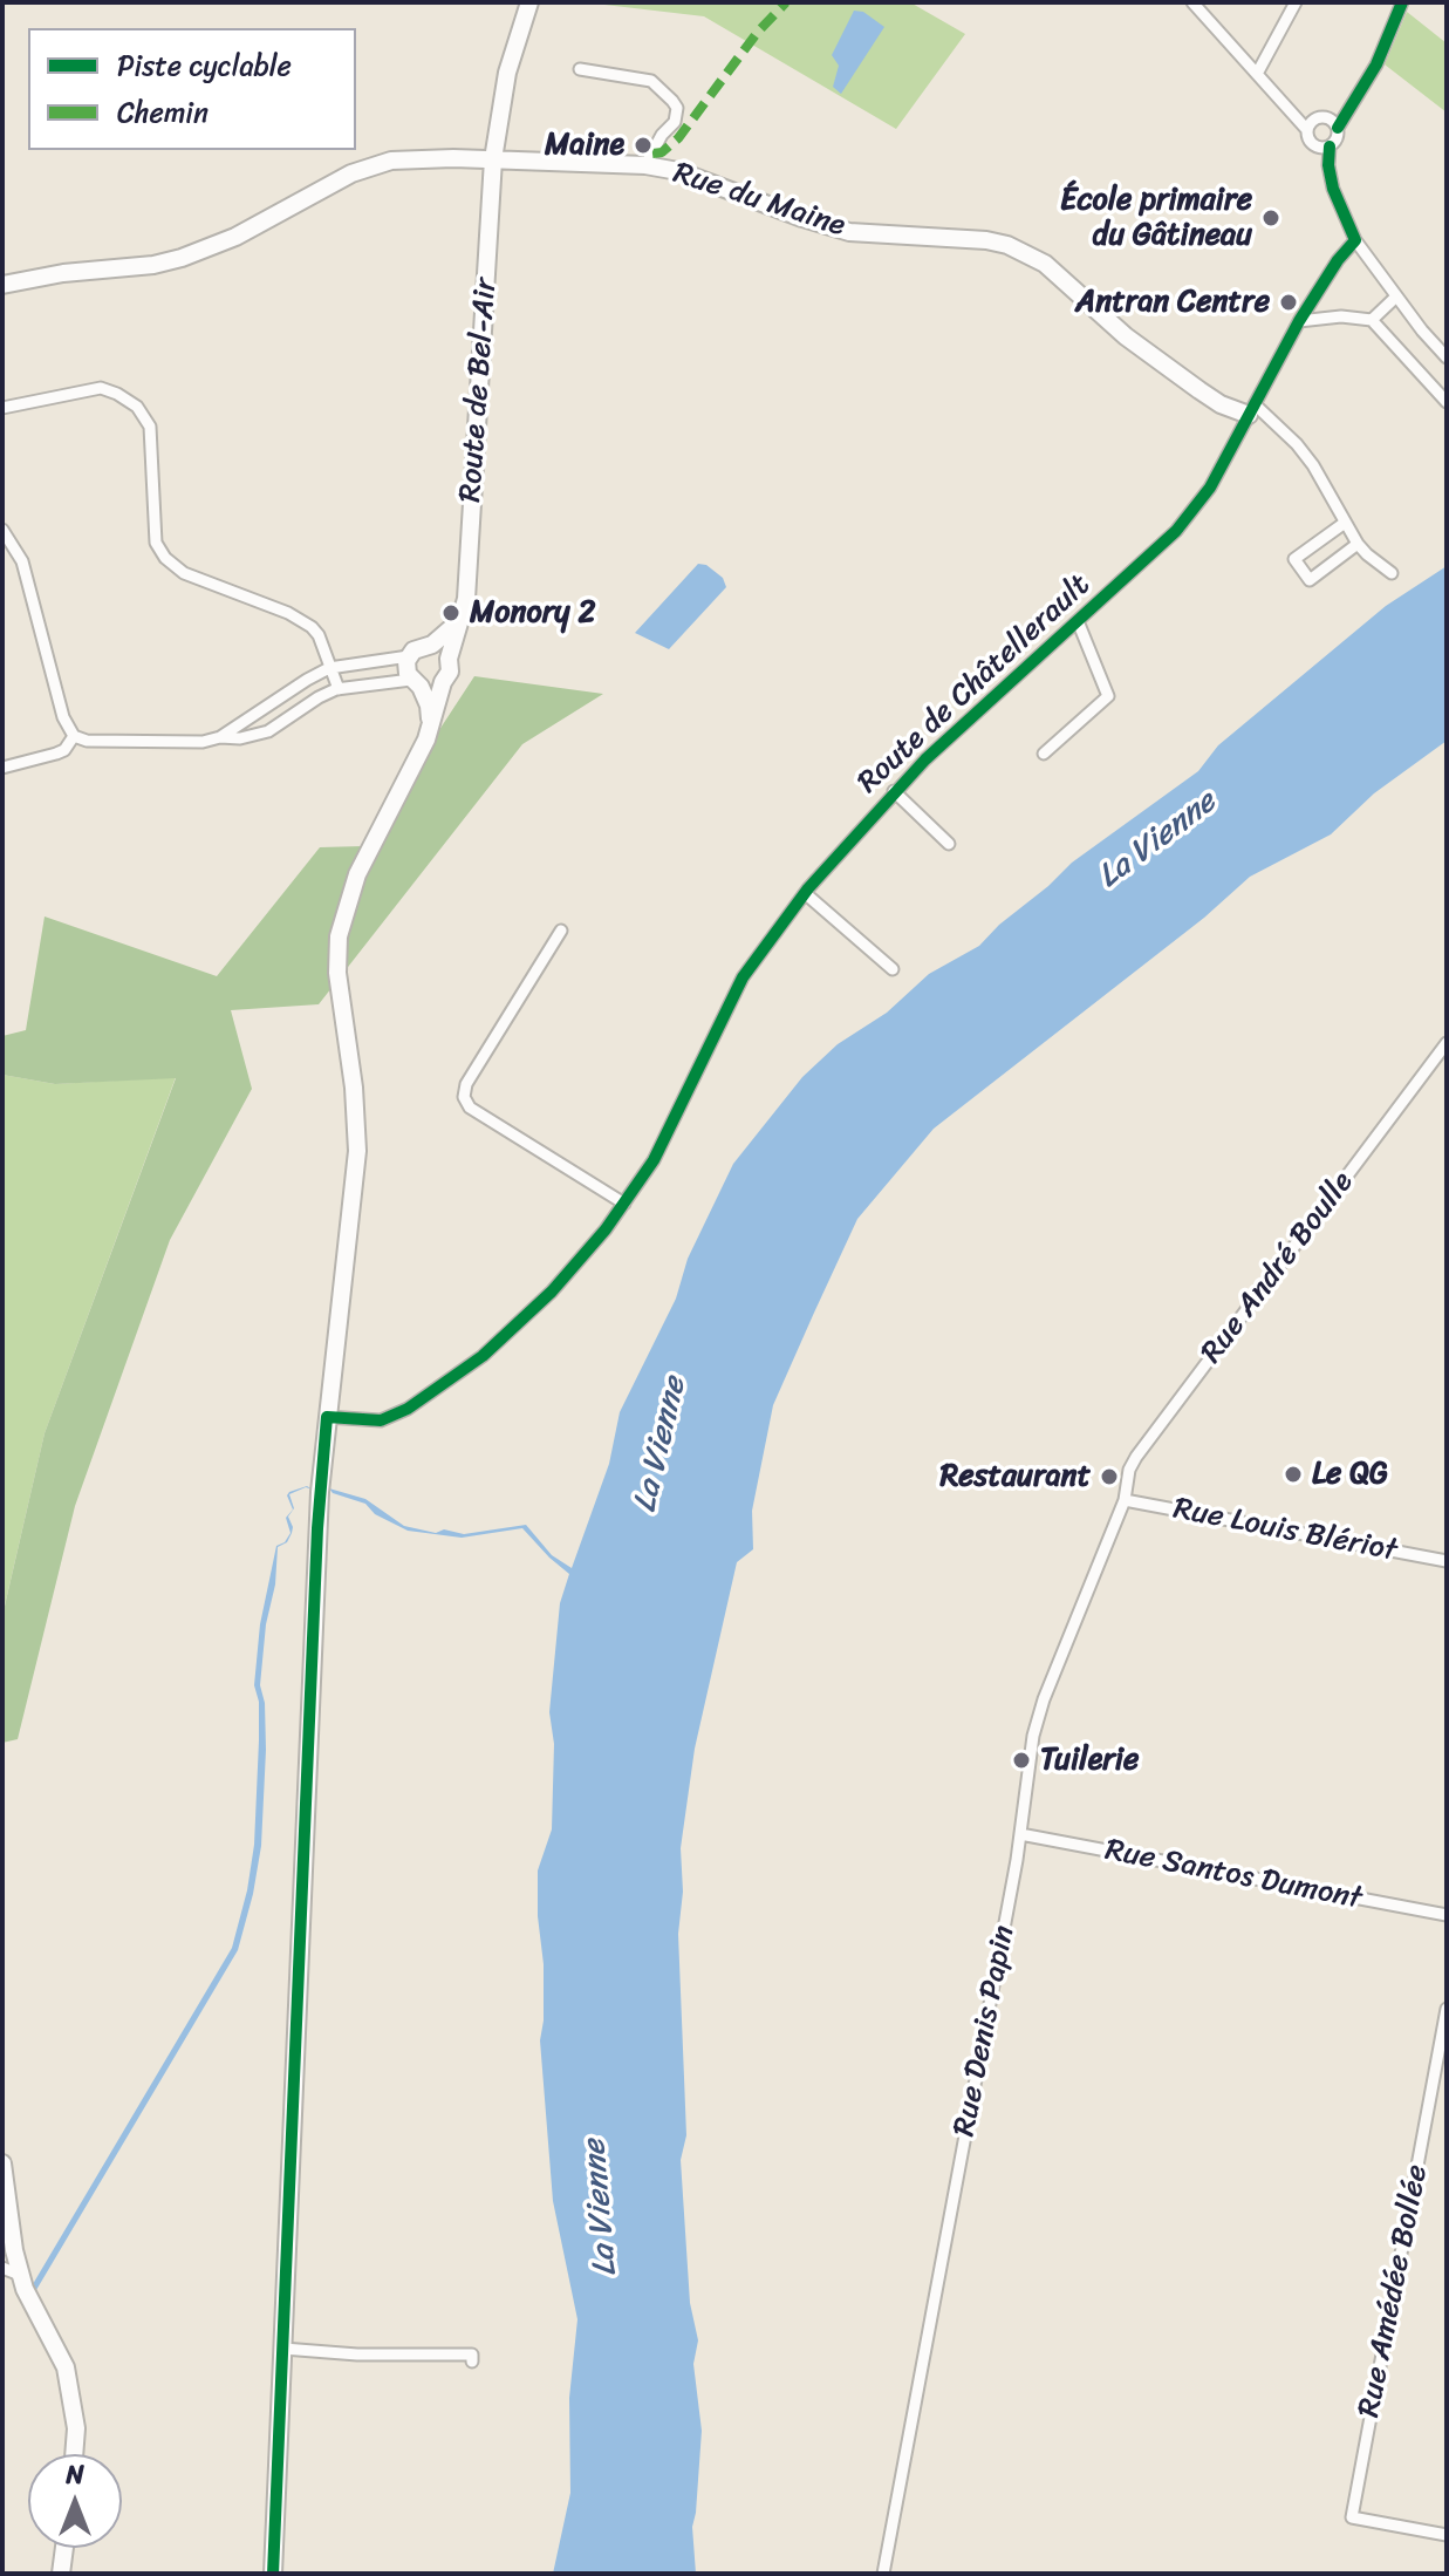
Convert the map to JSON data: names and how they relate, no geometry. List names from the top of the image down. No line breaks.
{"streets":{"street":["Rue du Maine","Route de Bel-Air","Route de Châtellerault","Rue André Boulle","Rue Louis Blériot","Rue Santos Dumont","Rue Denis Papin","Rue Amédée Bollée"]},"crossings":[["Rue du Maine","Route de Bel-Air"],["Rue du Maine","Route de Châtellerault"],["Rue André Boulle","Rue Louis Blériot"],["Rue André Boulle","Rue Denis Papin"],["Rue Louis Blériot","Rue Denis Papin"],["Rue Santos Dumont","Rue Denis Papin"]],"water":["La Vienne"],"places":["Maine","École primaire du Gâtineau","Antran Centre","Monory 2","Le QG","Restaurant","Tuilerie"],"legend":["Piste cyclable","Chemin"],"north":"top"}
